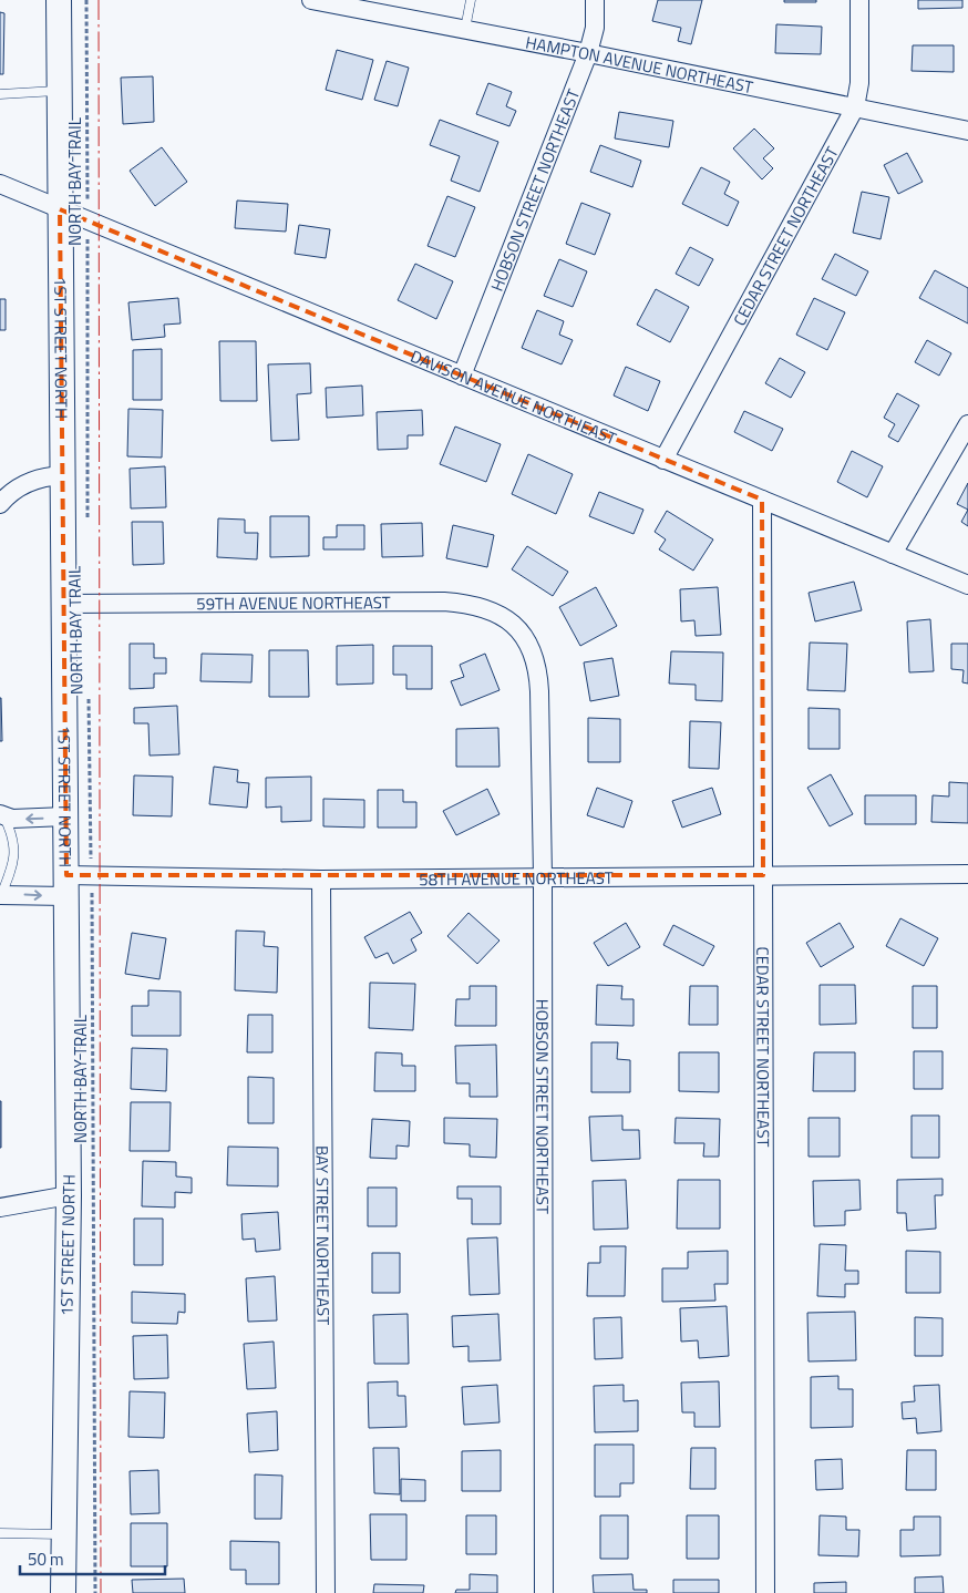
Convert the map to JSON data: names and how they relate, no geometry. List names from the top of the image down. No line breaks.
{"streets":{"street":["HAMPTON AVENUE NORTHEAST","HOBSON STREET NORTHEAST","CEDAR STREET NORTHEAST","1ST STREET NORTH","DAVISON AVENUE NORTHEAST","59TH AVENUE NORTHEAST","58TH AVENUE NORTHEAST","BAY STREET NORTHEAST"],"path":["NORTH BAY TRAIL"]},"crossings":[["HAMPTON AVENUE NORTHEAST","HOBSON STREET NORTHEAST"],["HAMPTON AVENUE NORTHEAST","CEDAR STREET NORTHEAST"],["NORTH BAY TRAIL","DAVISON AVENUE NORTHEAST"],["NORTH BAY TRAIL","58TH AVENUE NORTHEAST"],["HOBSON STREET NORTHEAST","DAVISON AVENUE NORTHEAST"],["HOBSON STREET NORTHEAST","59TH AVENUE NORTHEAST"],["HOBSON STREET NORTHEAST","58TH AVENUE NORTHEAST"],["CEDAR STREET NORTHEAST","DAVISON AVENUE NORTHEAST"],["CEDAR STREET NORTHEAST","58TH AVENUE NORTHEAST"],["1ST STREET NORTH","DAVISON AVENUE NORTHEAST"],["1ST STREET NORTH","59TH AVENUE NORTHEAST"],["1ST STREET NORTH","58TH AVENUE NORTHEAST"],["58TH AVENUE NORTHEAST","BAY STREET NORTHEAST"]],"scale_bar":"50 m"}
